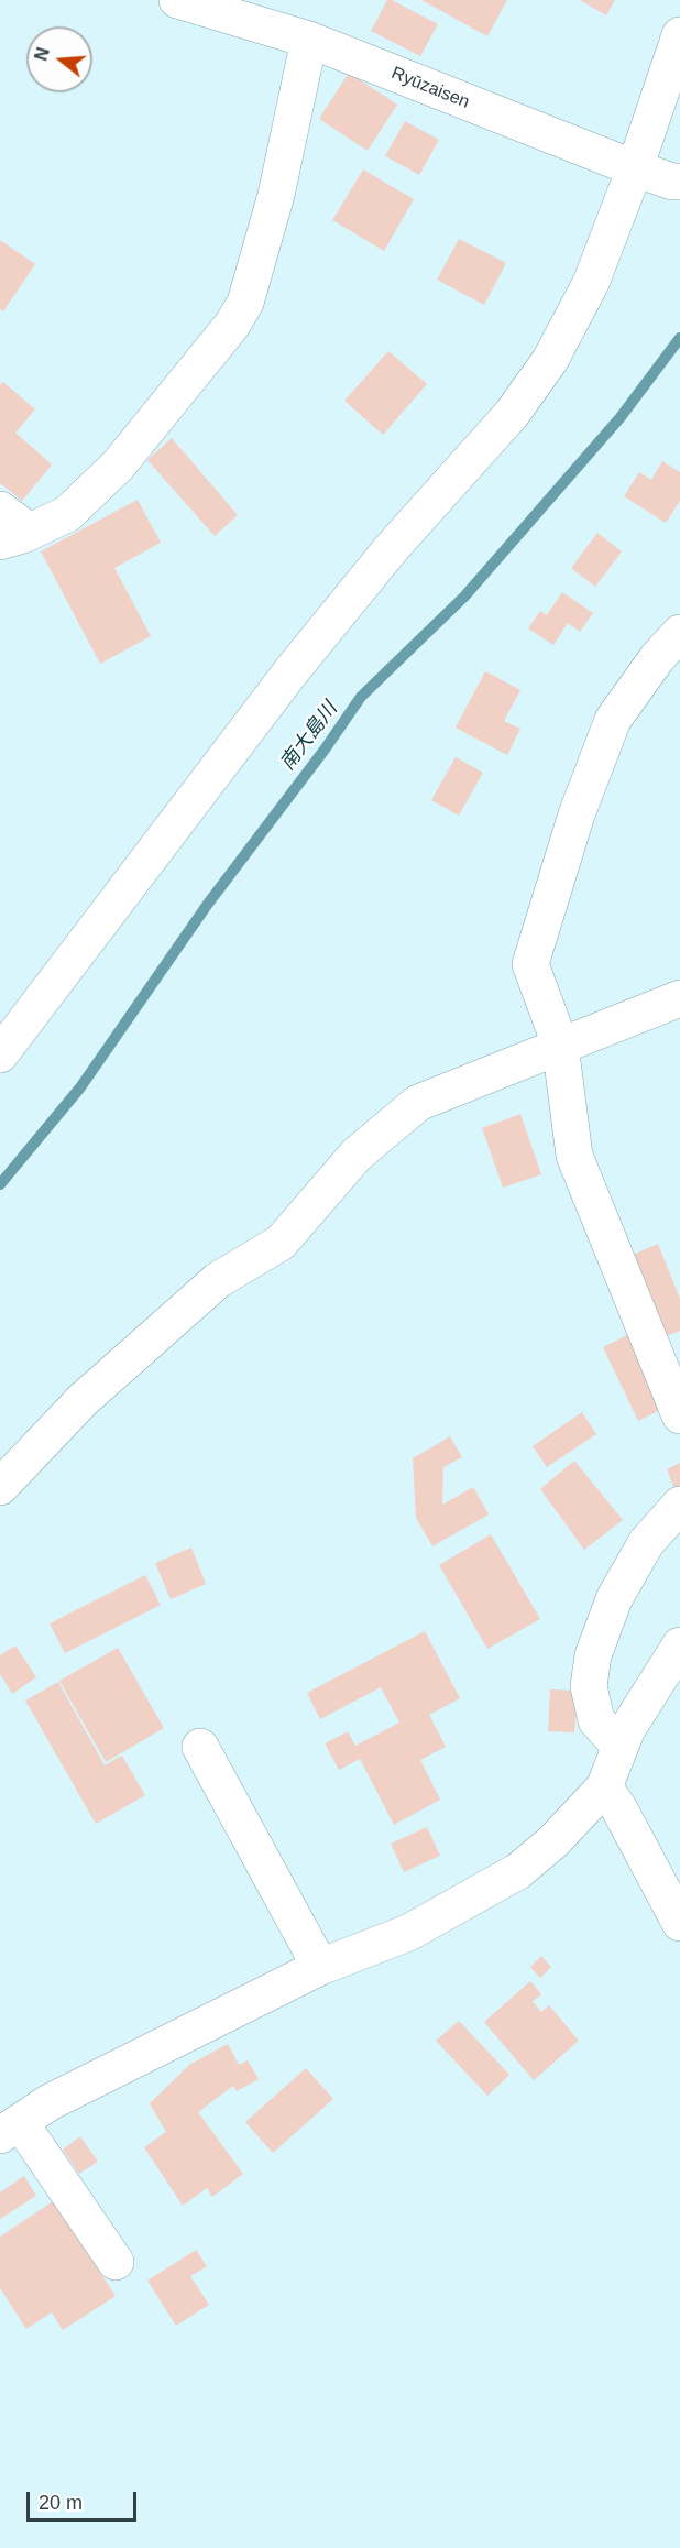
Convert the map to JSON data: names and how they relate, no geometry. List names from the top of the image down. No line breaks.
{"streets":{"street":["Ryūzaisen"]},"water":["南大島川"],"scale_bar":"20 m","north":"left"}
